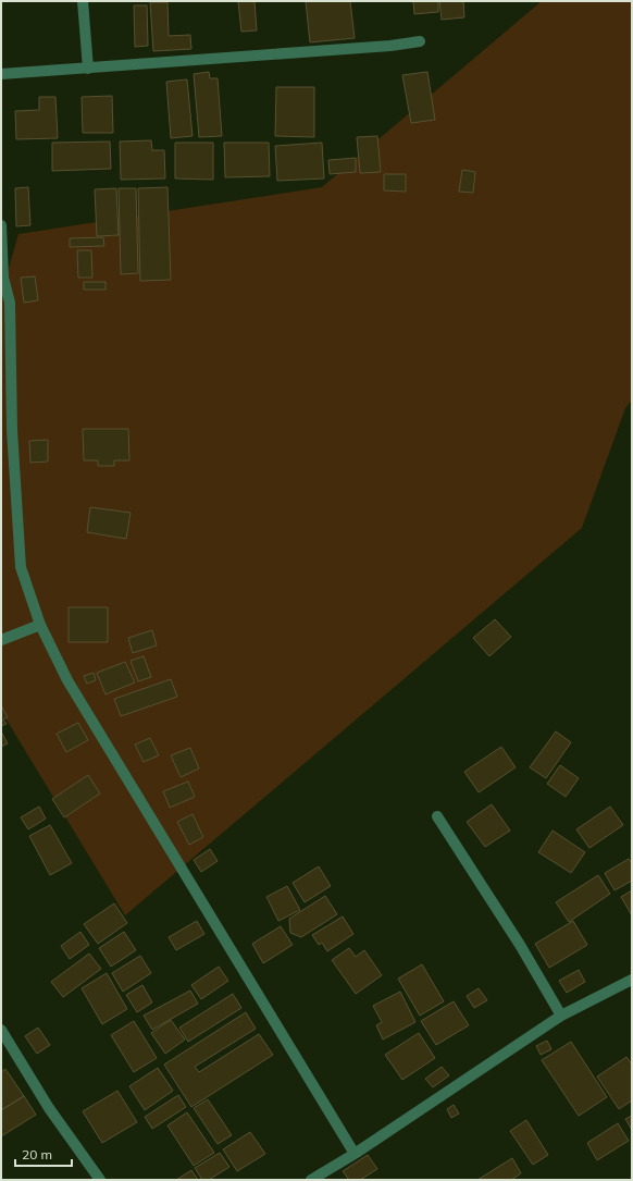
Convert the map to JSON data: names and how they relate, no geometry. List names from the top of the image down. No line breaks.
{"scale_bar":"20 m"}
